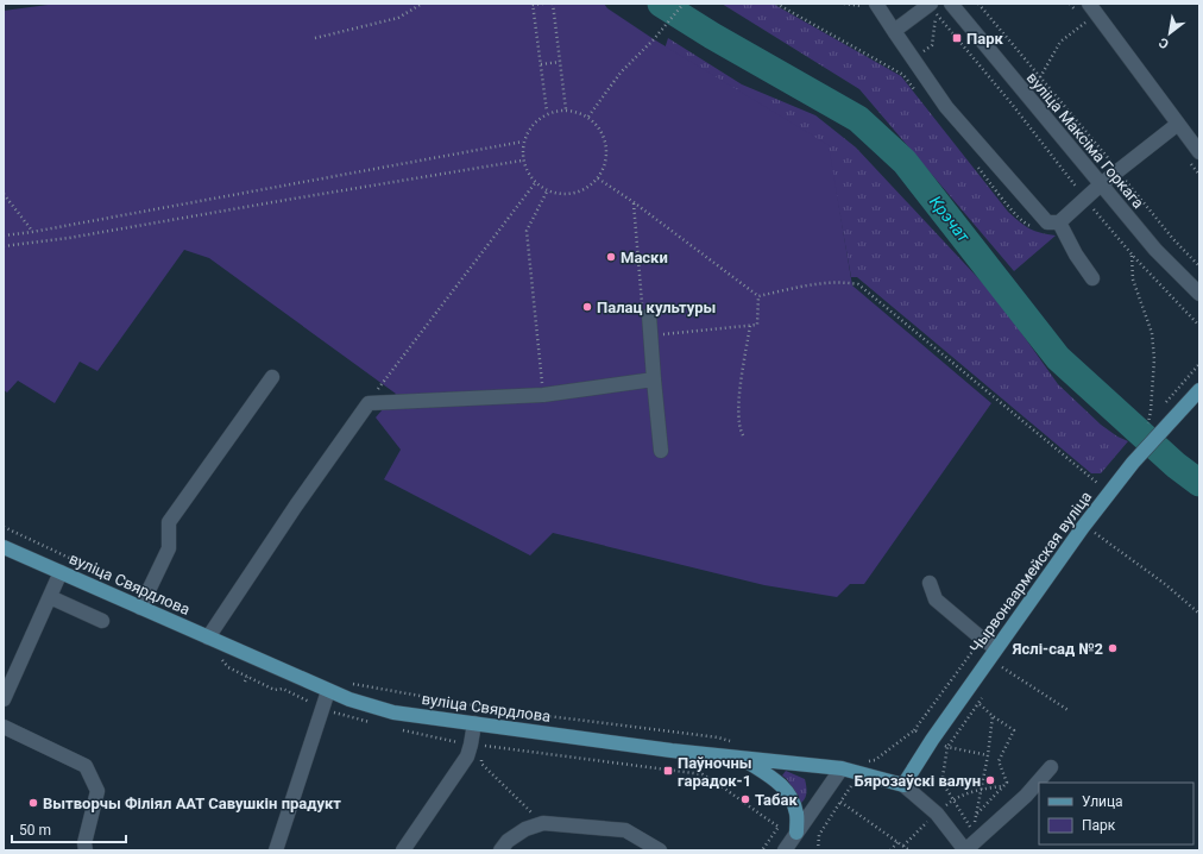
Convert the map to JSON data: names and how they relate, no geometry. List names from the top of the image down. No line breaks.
{"streets":{"main road":["Чырвонаармейская вуліца","вуліца Свярдлова"],"street":["вуліца Максіма Горкага"]},"crossings":[["Чырвонаармейская вуліца","вуліца Свярдлова"]],"water":["Крэчат"],"places":{"transit":["Парк","Паўночны гарадок-1"],"other":["Маски","Палац культуры","Яслі-сад №2","Бярозаўскі валун","Табак","Вытворчы Філіял ААТ Савушкін прадукт"]},"legend":["Улица","Парк"],"scale_bar":"50 m","north":"bottom left"}
